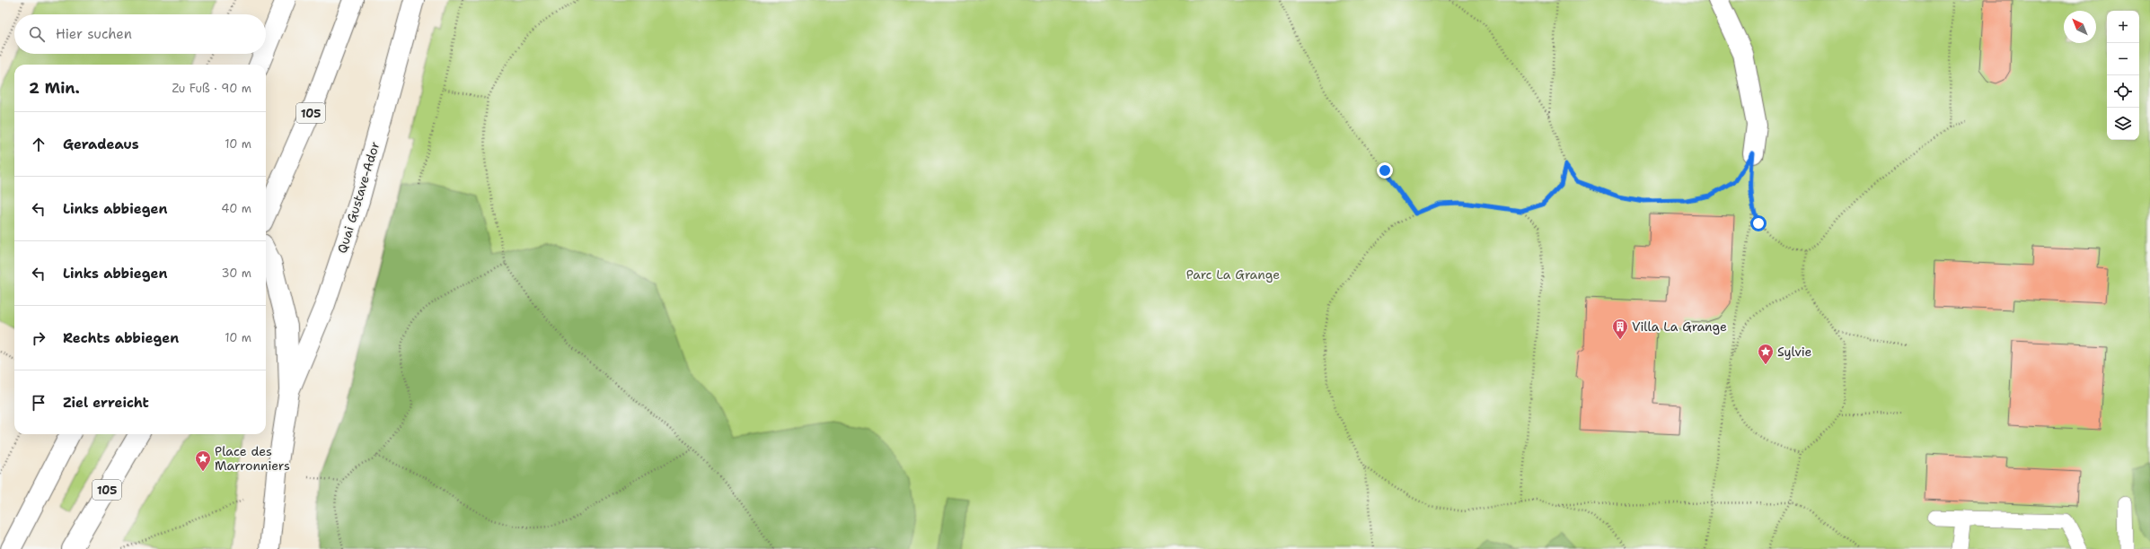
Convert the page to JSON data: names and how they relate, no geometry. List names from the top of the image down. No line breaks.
{"streets":{"street":["105","Quai Gustave-Ador"]},"parks":["Parc La Grange"],"places":{"building":["Villa La Grange"],"place":["Sylvie","Place des Marronniers"]},"north":"top left","page":{"map_buttons":["+","−"],"search":"Hier suchen","heading":["2 Min.","Zu Fuß · 90 m"],"list":[["Geradeaus","10 m"],["Links abbiegen","40 m"],["Links abbiegen","30 m"],["Rechts abbiegen","10 m"],"Ziel erreicht"]}}
